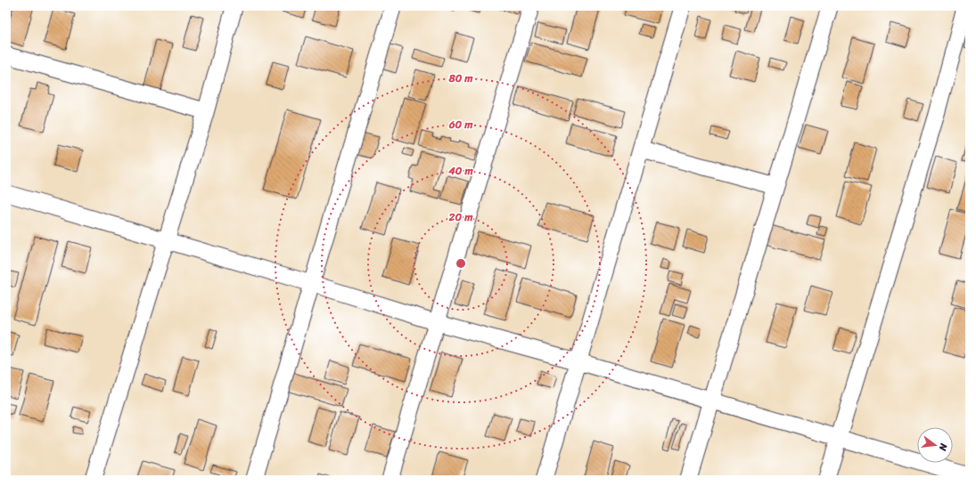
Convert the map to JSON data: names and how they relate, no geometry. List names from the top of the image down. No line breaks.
{"north":"right","rings":["80 m","60 m","40 m","20 m"]}
